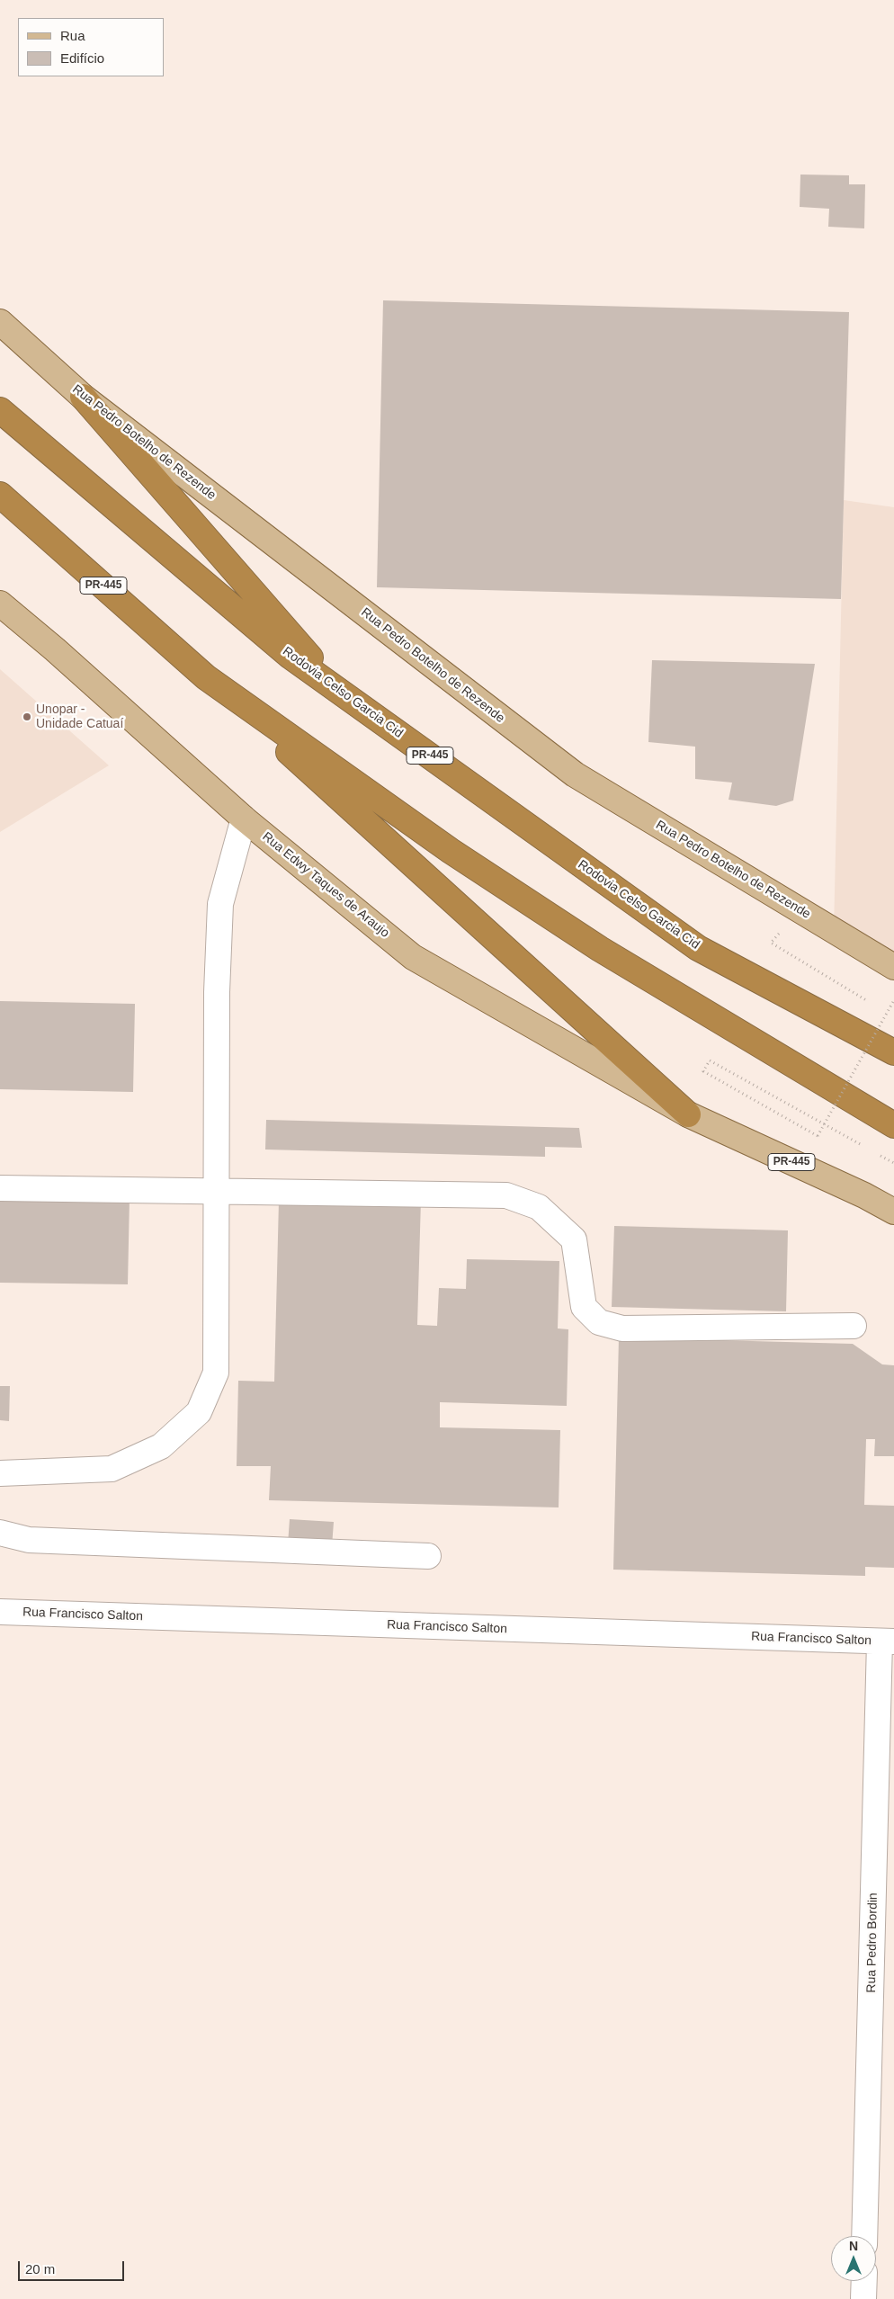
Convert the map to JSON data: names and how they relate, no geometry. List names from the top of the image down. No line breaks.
{"streets":{"highway":["PR-445","Rodovia Celso Garcia Cid"],"main road":["Rua Pedro Botelho de Rezende","Rua Edwy Taques de Araujo"],"street":["Rua Francisco Salton","Rua Pedro Bordin"]},"crossings":[["PR-445","Rua Edwy Taques de Araujo"],["Rua Francisco Salton","Rua Pedro Bordin"]],"places":["Unopar - Unidade Catuaí"],"legend":["Rua","Edifício"],"scale_bar":"20 m","north":"top"}
